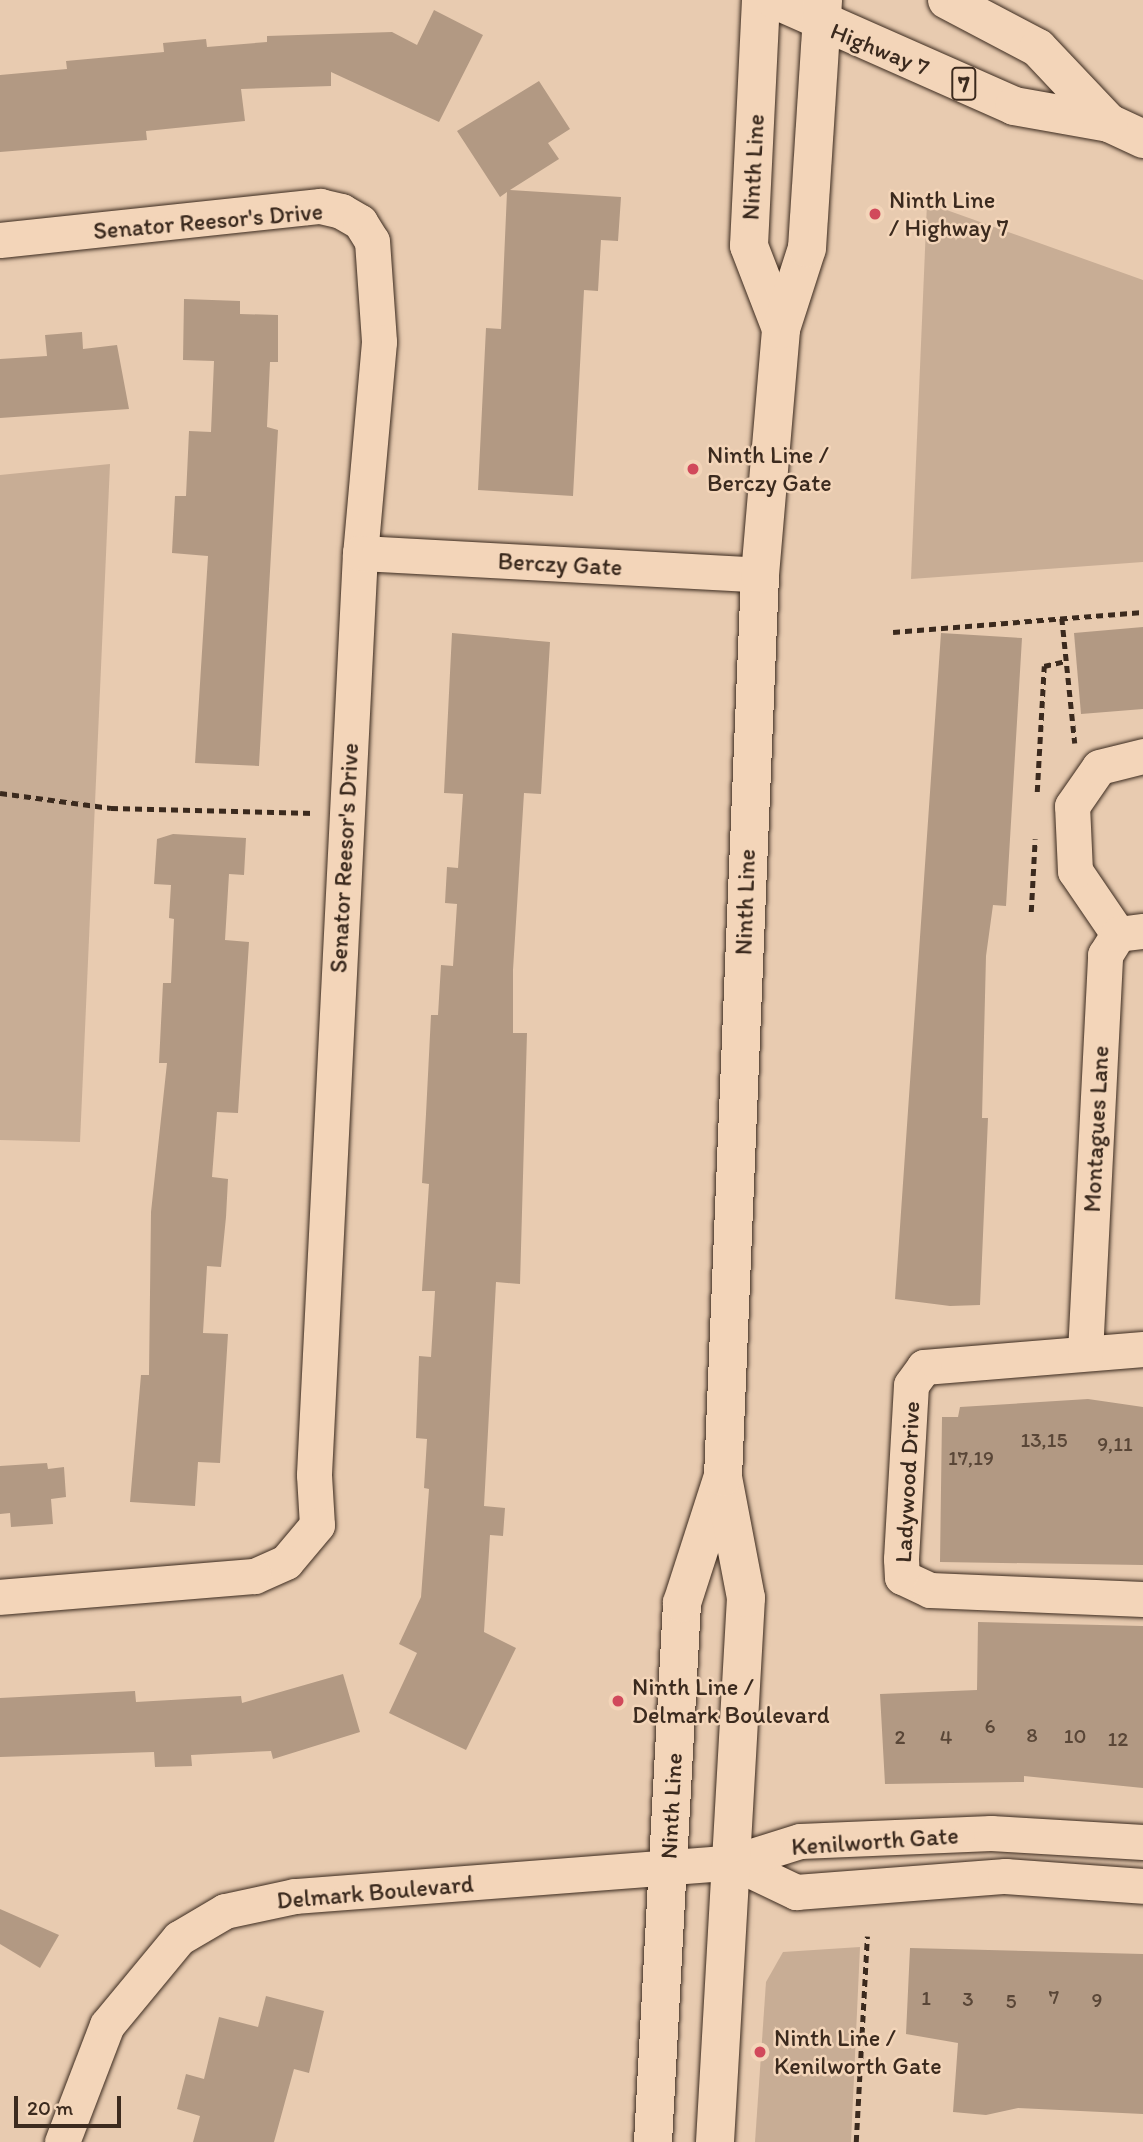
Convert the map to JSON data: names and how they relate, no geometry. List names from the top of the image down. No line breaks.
{"streets":{"main road":["Highway 7","7","Ninth Line"],"street":["Senator Reesor's Drive","Berczy Gate","Montagues Lane","Ladywood Drive","Kenilworth Gate","Delmark Boulevard"]},"crossings":[["Highway 7","Ninth Line"],["Ninth Line","Berczy Gate"],["Ninth Line","Kenilworth Gate"],["Ninth Line","Delmark Boulevard"],["Senator Reesor's Drive","Berczy Gate"],["Montagues Lane","Ladywood Drive"],["Kenilworth Gate","Delmark Boulevard"]],"places":["Ninth Line / Highway 7","Ninth Line / Berczy Gate","Ninth Line / Delmark Boulevard","Ninth Line / Kenilworth Gate"],"house_numbers":["13,15","9,11","17,19","6","8","10","2","4","12","7","1","3","9","5"],"scale_bar":"20 m"}
